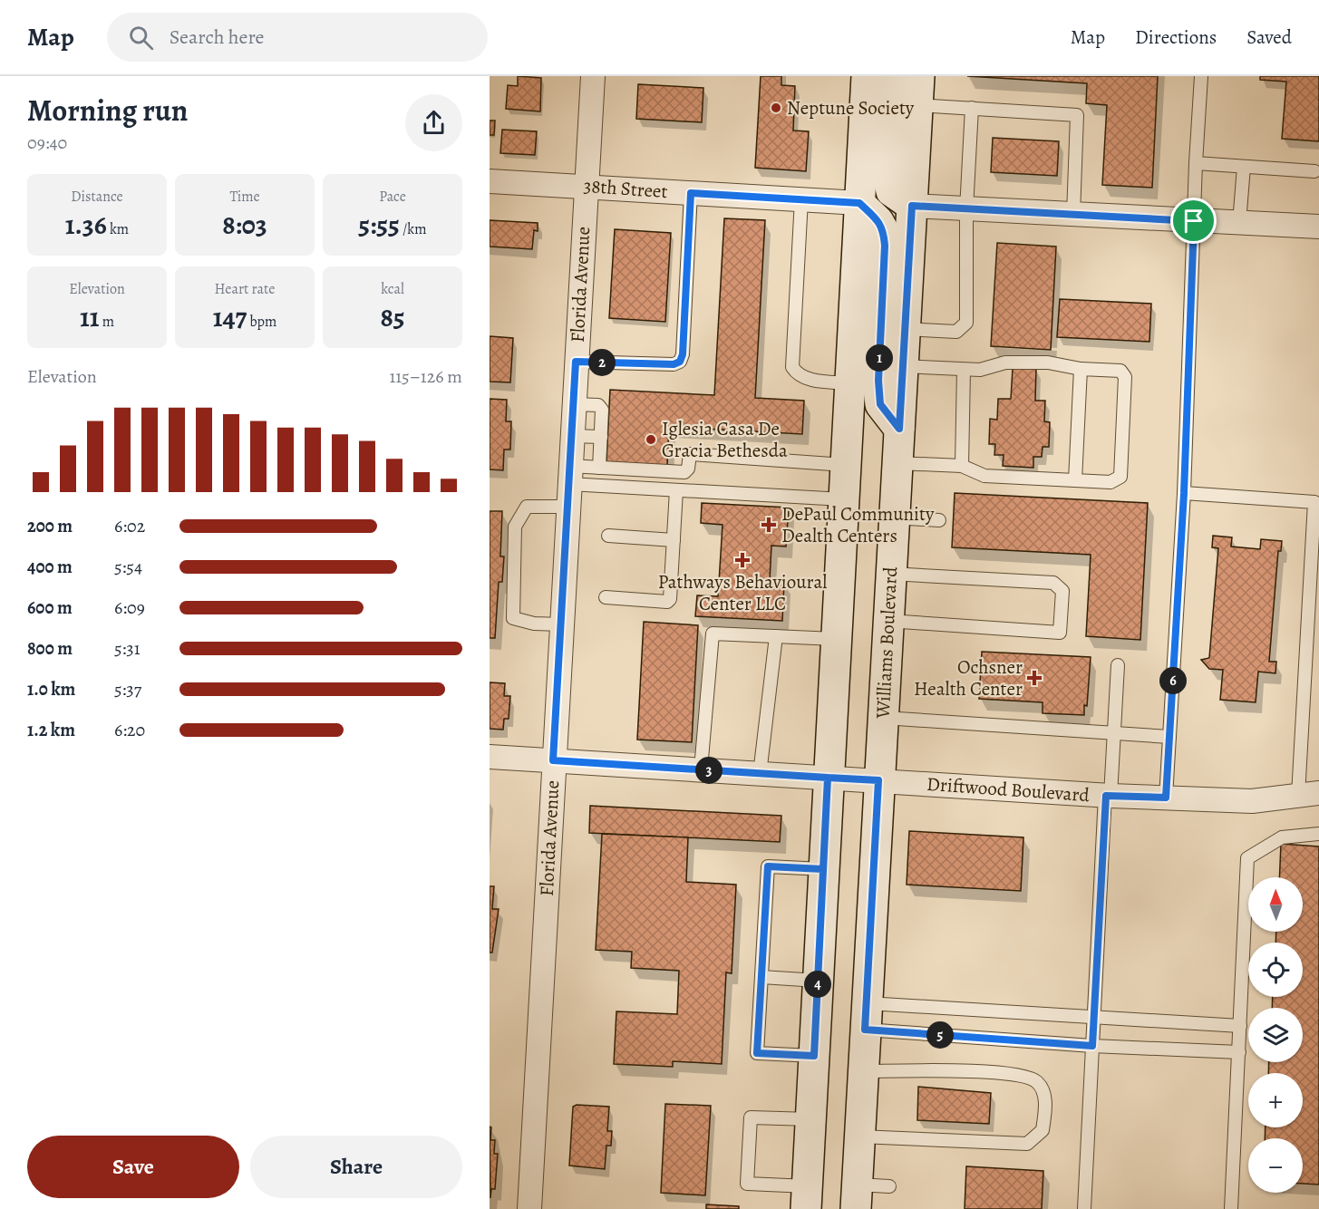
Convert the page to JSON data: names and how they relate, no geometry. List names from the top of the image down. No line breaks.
{"streets":{"main road":["Williams Boulevard"],"street":["38th Street","Florida Avenue","Driftwood Boulevard"]},"crossings":[["38th Street","Florida Avenue"],["Florida Avenue","Driftwood Boulevard"],["Williams Boulevard","Driftwood Boulevard"]],"places":{"other":["Neptune Society","Iglesia Casa De Gracia Bethesda"],"health":["DePaul Community Dealth Centers","Pathways Behavioural Center LLC","Ochsner Health Center"]},"north":"top","page":{"header":"Map","search":"Search here","nav":["Map","Directions","Saved"],"heading":["Morning run","09:40"],"stats":[["Distance","1.36 km"],["Time","8:03"],["Pace","5:55 /km"],["Elevation","11 m"],["Heart rate","147 bpm"],["kcal","85"]],"pins":["1","2","6","3","4","5"],"chart":["Elevation","115–126 m"],"list":[{"name":"200 m","note":"6:02"},{"name":"400 m","note":"5:54"},{"name":"600 m","note":"6:09"},{"name":"800 m","note":"5:31"},{"name":"1.0 km","note":"5:37"},{"name":"1.2 km","note":"6:20"}],"map_buttons":["+","−"],"buttons":["Save","Share"]}}
